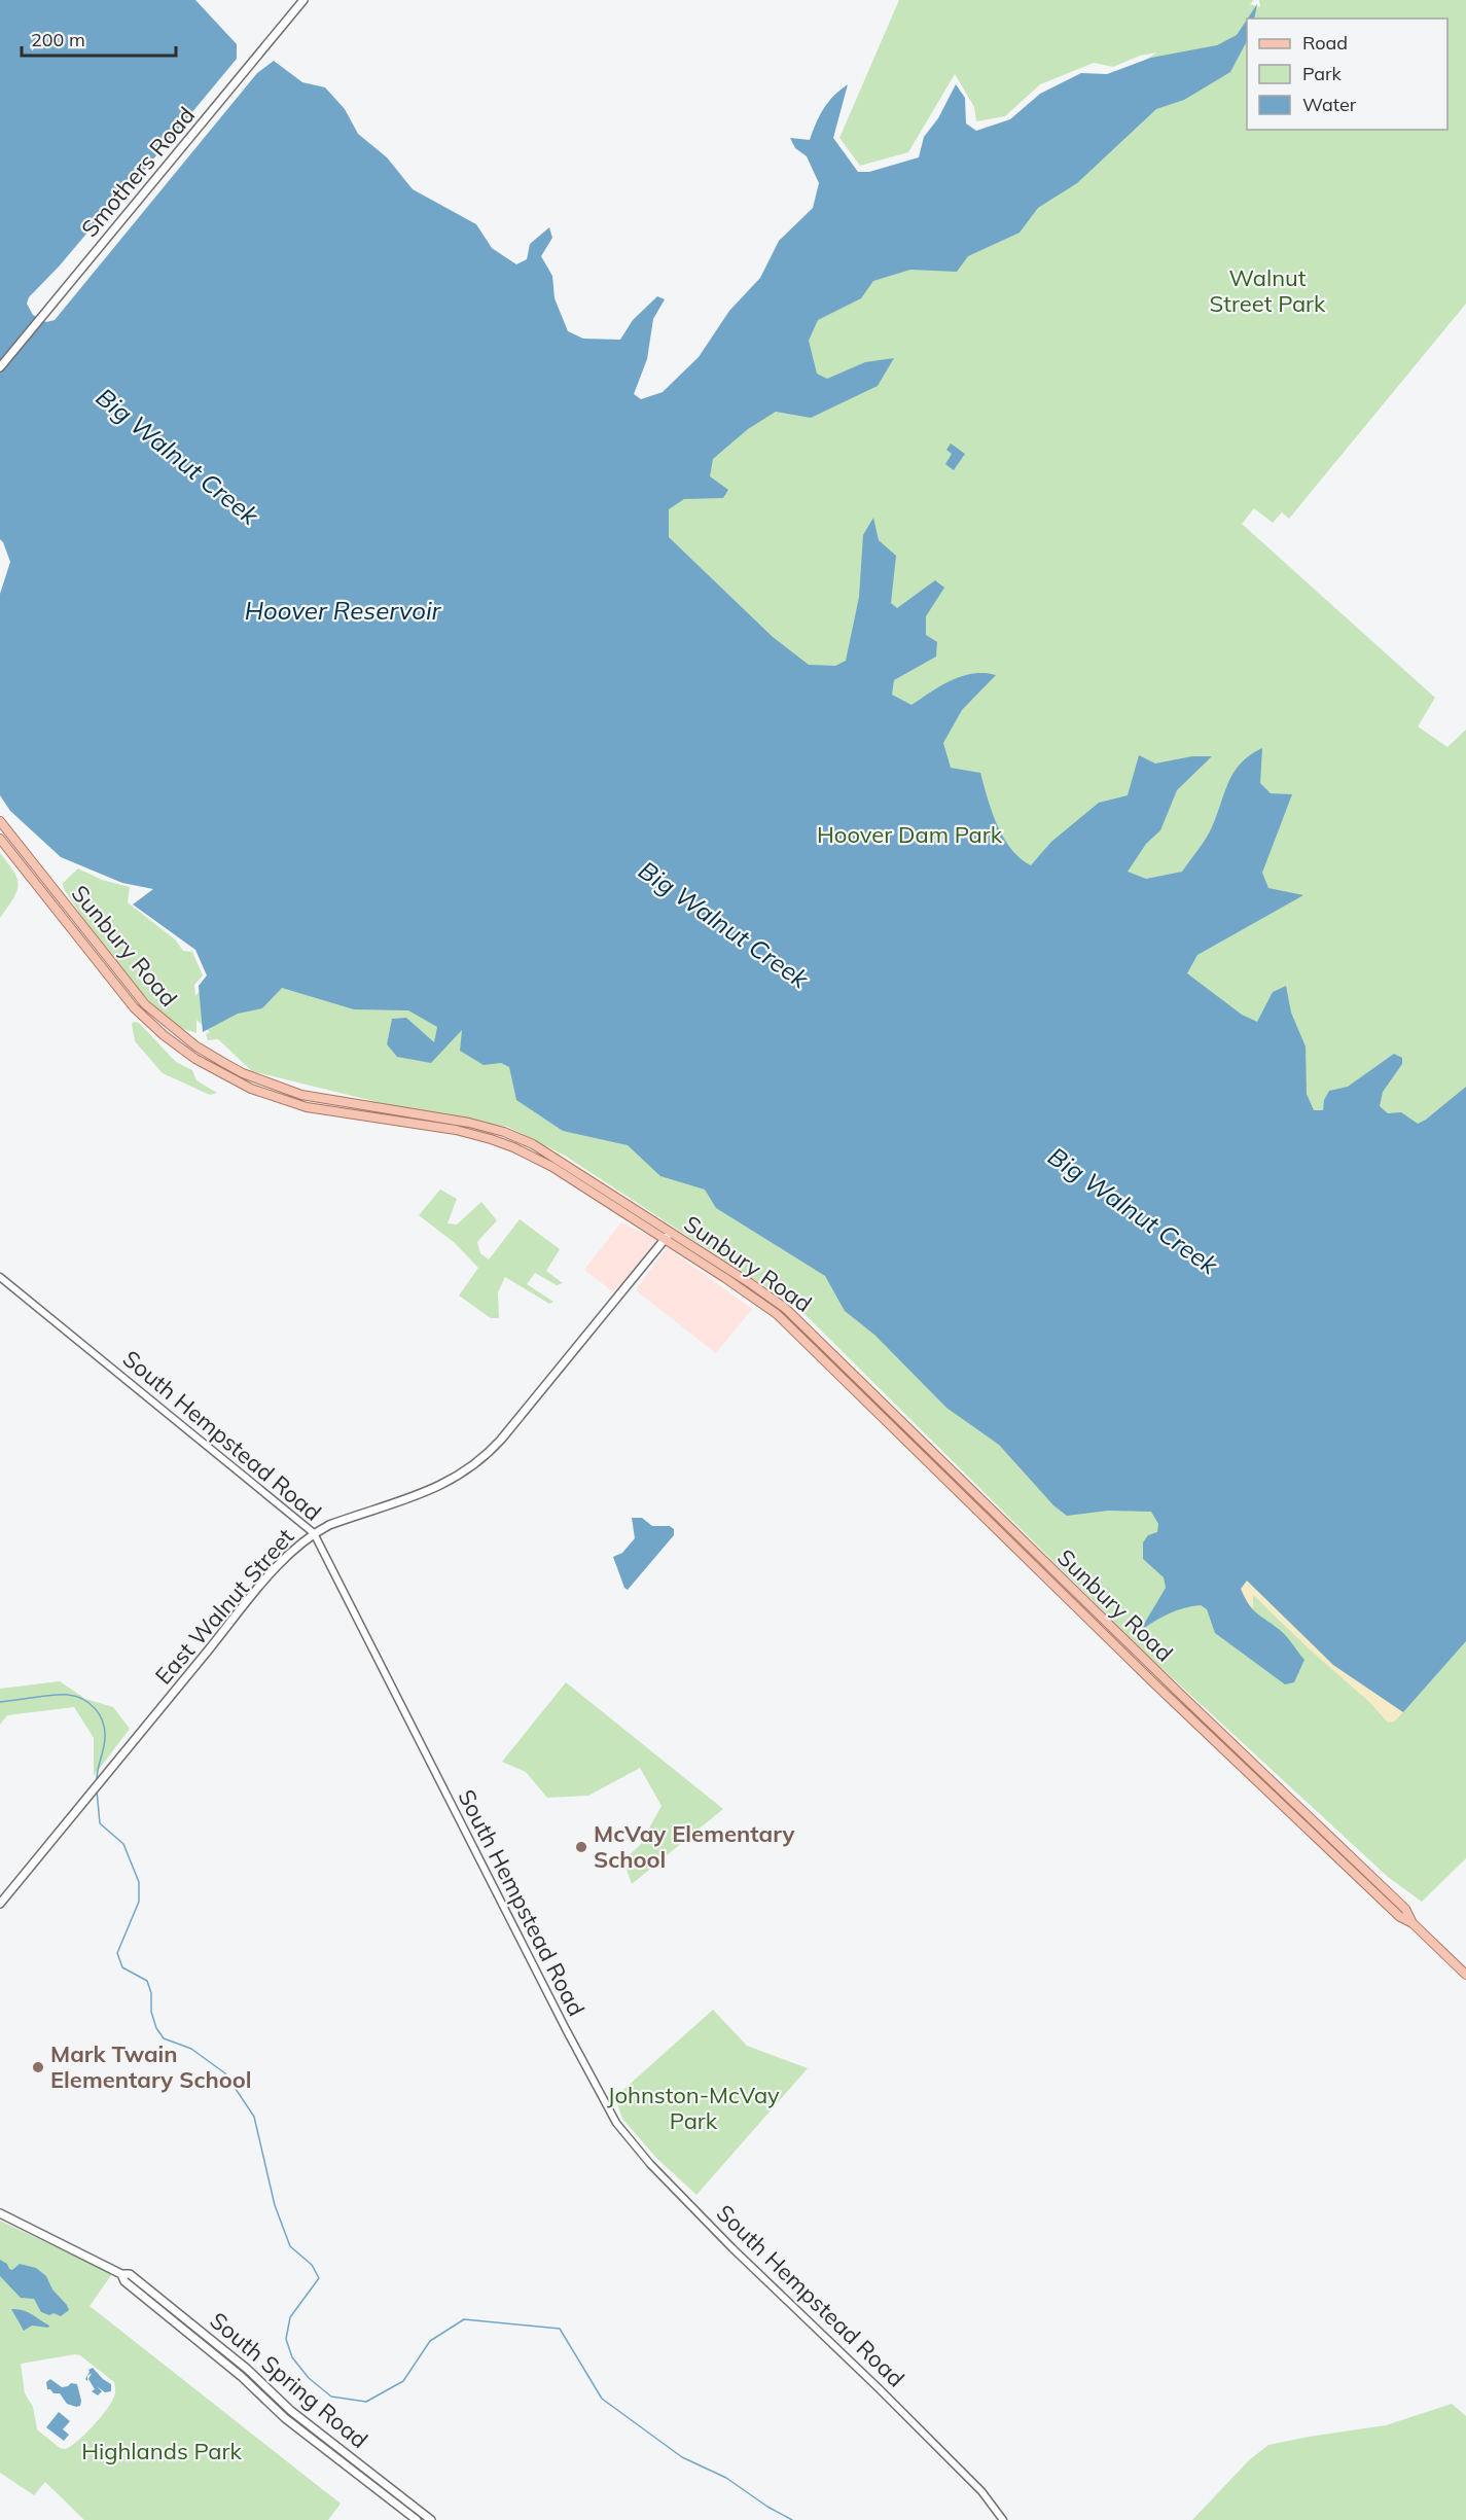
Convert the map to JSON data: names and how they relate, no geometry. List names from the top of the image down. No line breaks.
{"streets":{"main road":["Smothers Road","Sunbury Road","East Walnut Street","South Spring Road"],"street":["South Hempstead Road"]},"crossings":[["Sunbury Road","East Walnut Street"],["South Hempstead Road","East Walnut Street"]],"water":["Big Walnut Creek","Hoover Reservoir"],"parks":["Walnut Street Park","Hoover Dam Park","Johnston-McVay Park","Highlands Park"],"places":["McVay Elementary School","Mark Twain Elementary School"],"legend":["Road","Park","Water"],"scale_bar":"200 m"}
